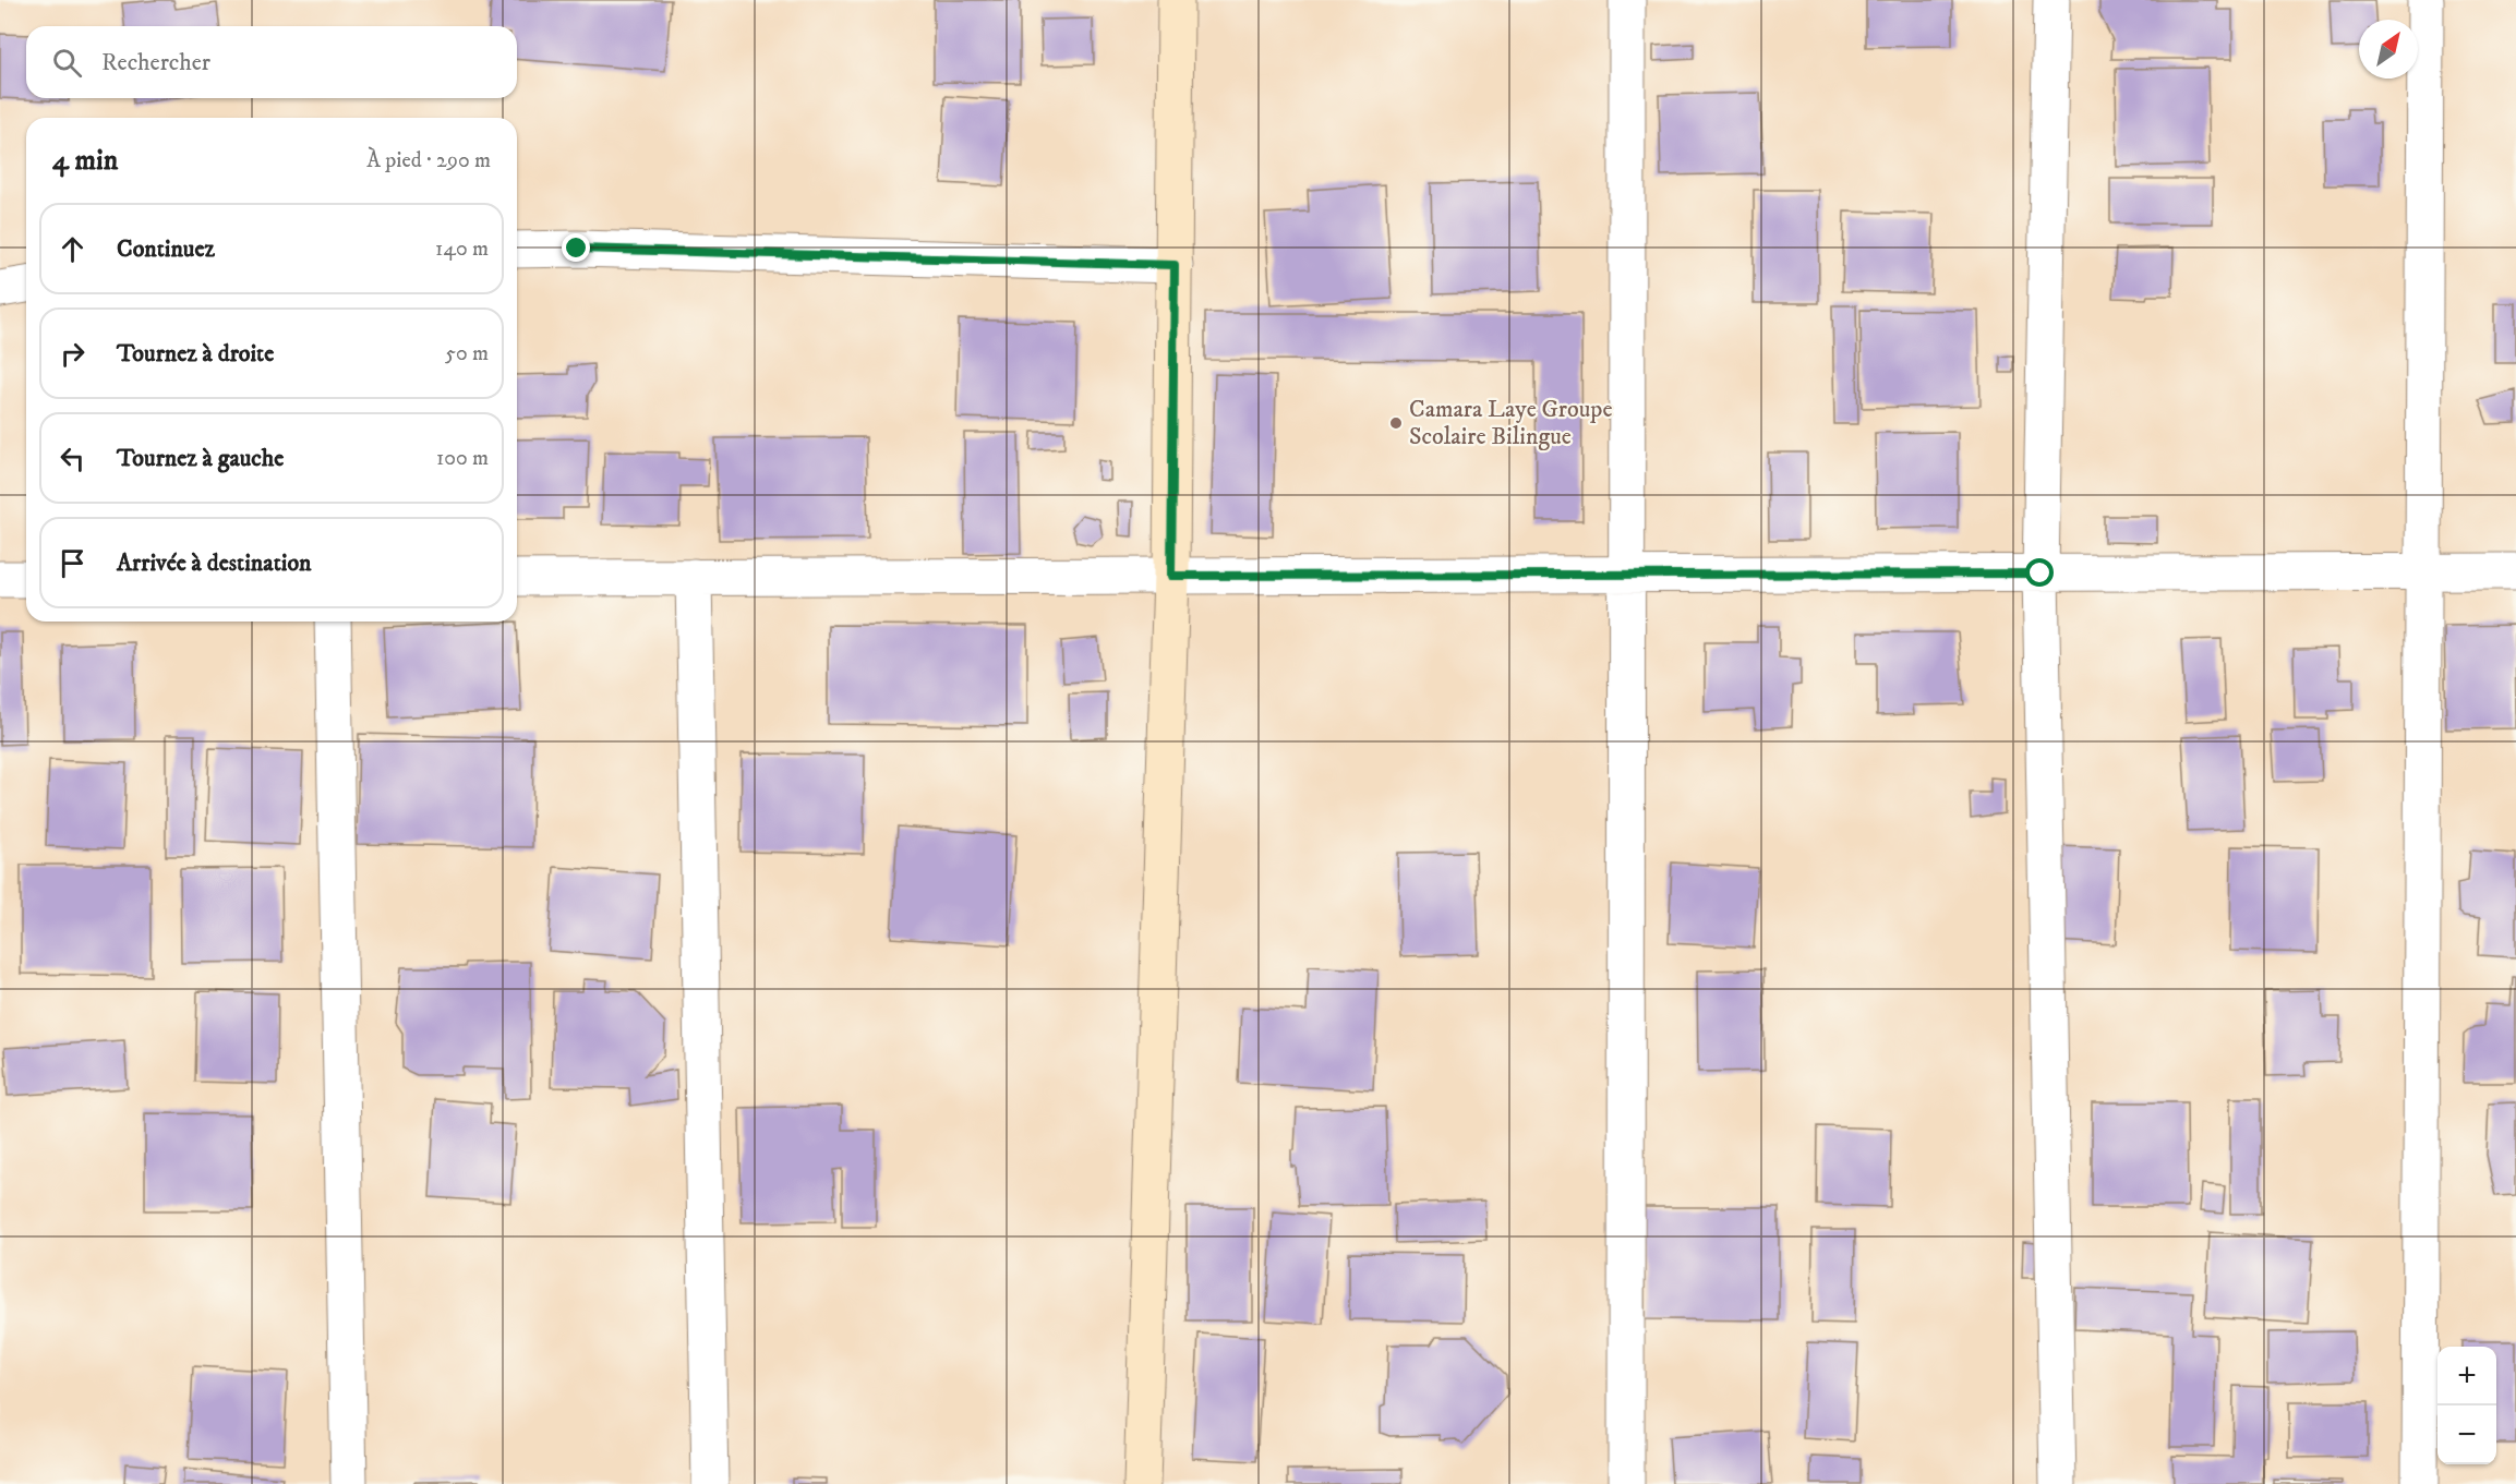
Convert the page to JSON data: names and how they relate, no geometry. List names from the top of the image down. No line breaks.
{"places":["Camara Laye Groupe Scolaire Bilingue"],"north":"top right","page":{"search":"Rechercher","heading":["4 min","À pied · 290 m"],"list":[["Continuez","140 m"],["Tournez à droite","50 m"],["Tournez à gauche","100 m"],"Arrivée à destination"],"map_buttons":["+","−"]}}
